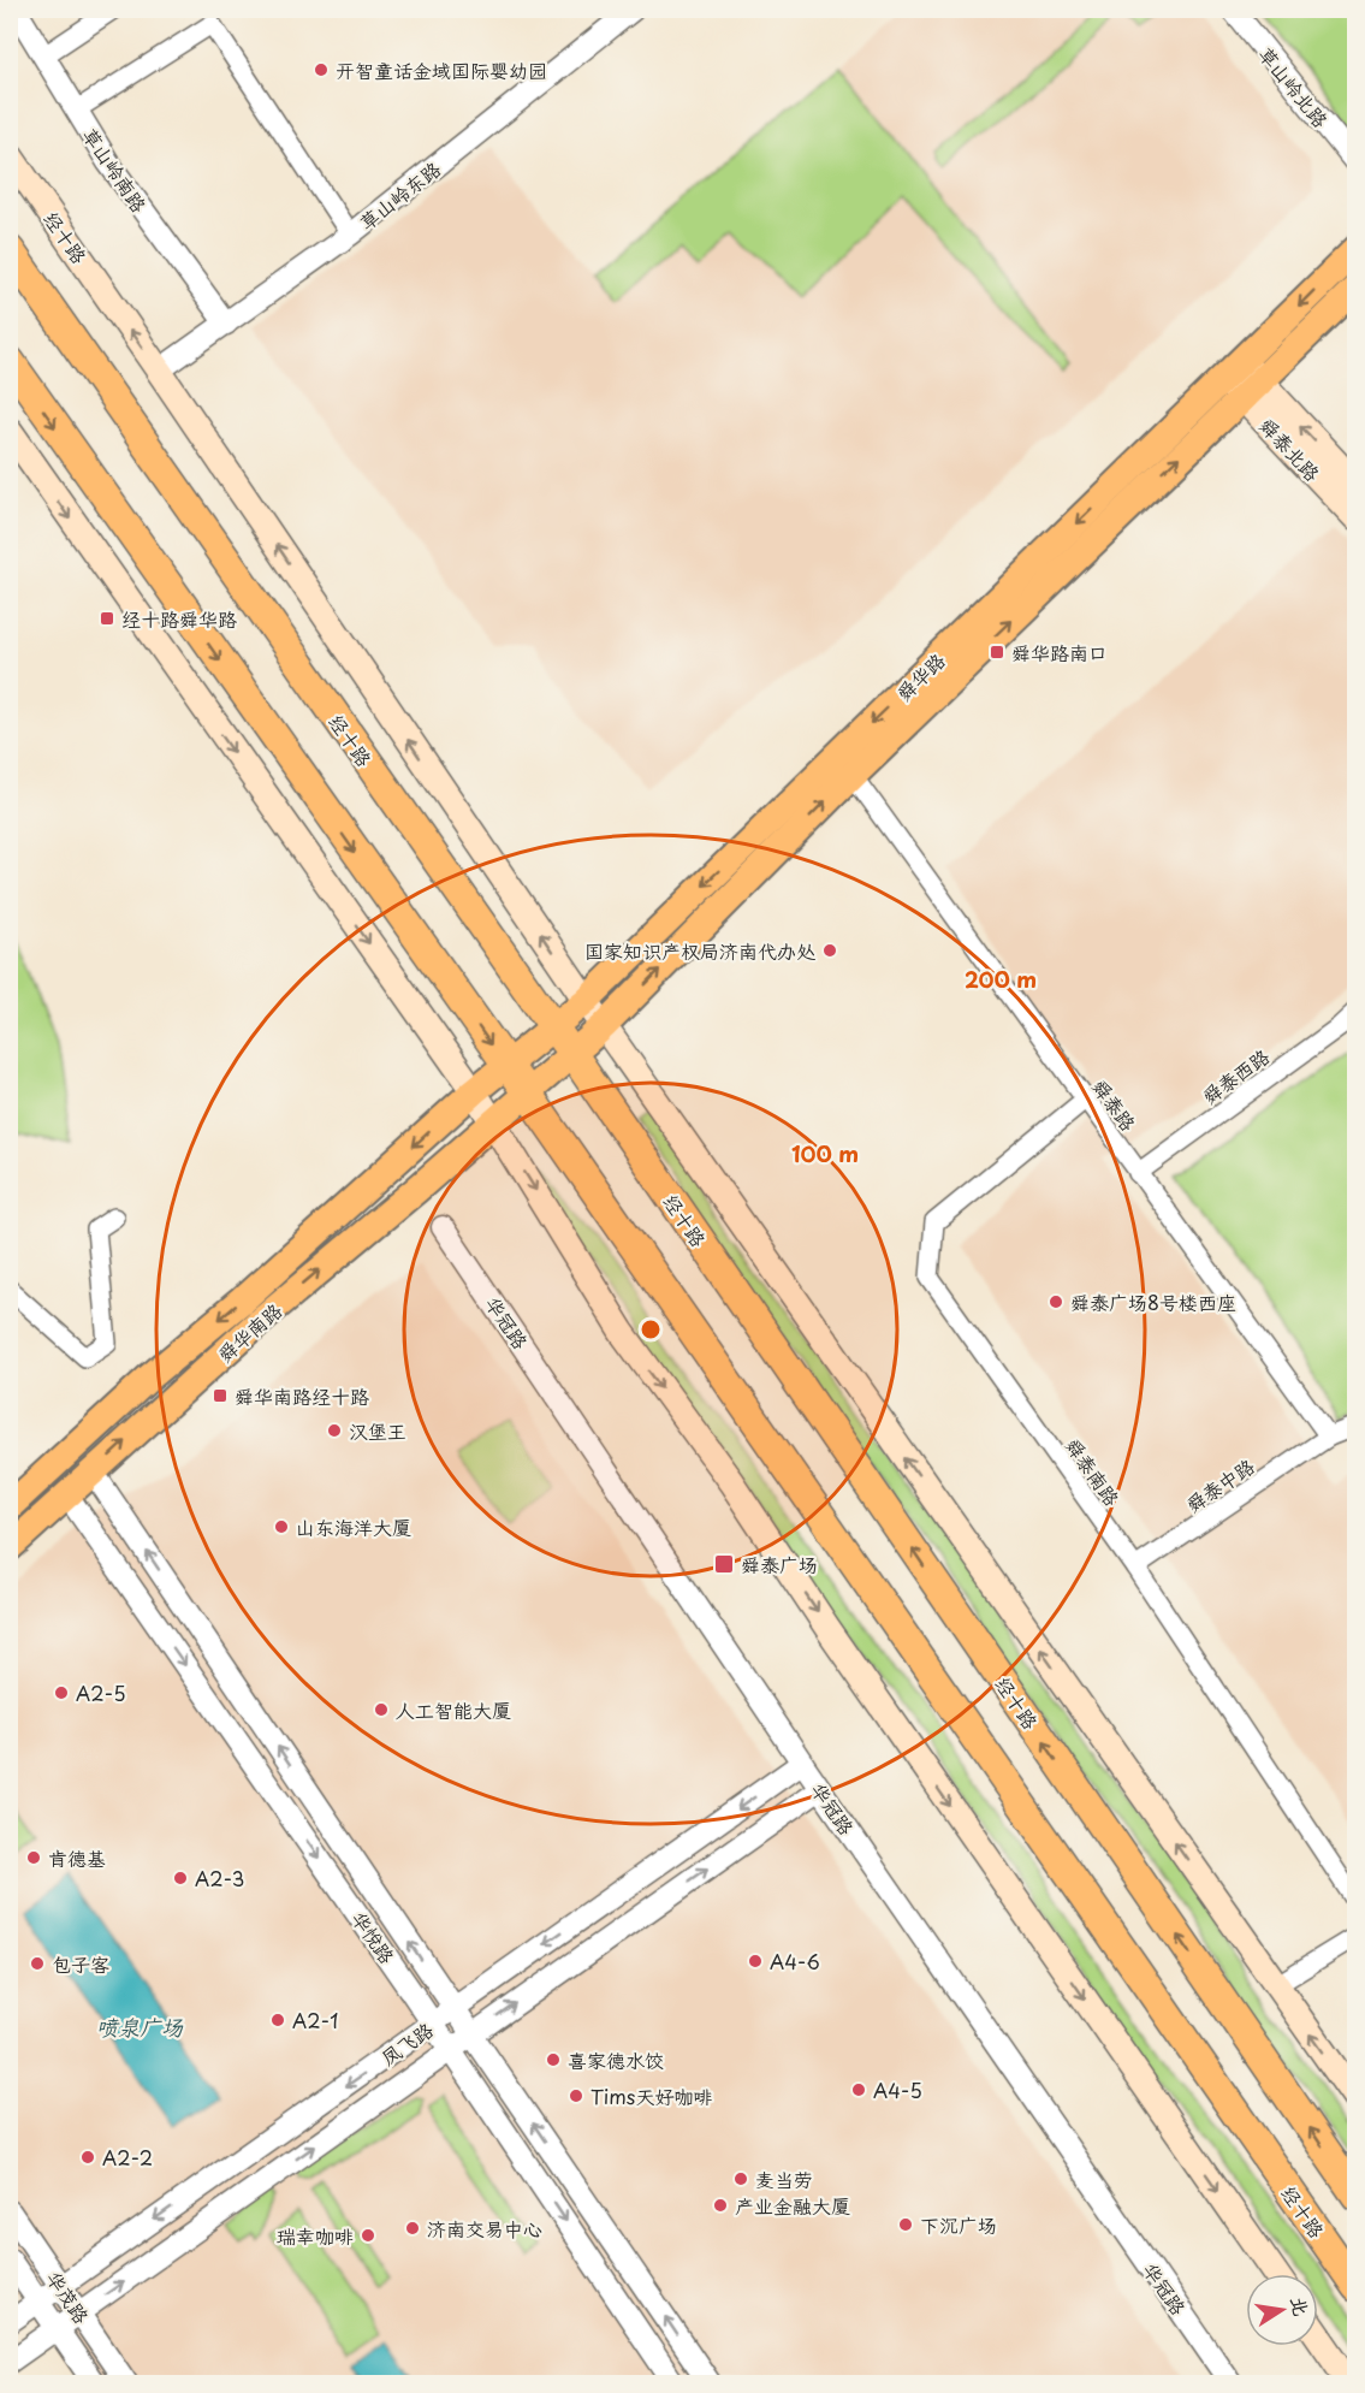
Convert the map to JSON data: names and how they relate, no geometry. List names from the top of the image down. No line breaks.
{"streets":{"highway":["经十路"],"main road":["舜泰北路","舜华路","舜华南路"],"street":["草山岭北路","草山岭南路","草山岭东路","舜泰西路","舜泰路","华冠路","舜泰南路","舜泰中路","华悦路","凤飞路","华茂路"]},"crossings":[["草山岭南路","草山岭东路"],["草山岭东路","经十路"],["经十路","舜华路"],["舜泰北路","舜华路"],["舜华路","舜泰路"],["舜华路","舜华南路"],["舜泰西路","舜泰路"],["舜泰路","舜泰南路"],["舜泰路","舜泰中路"],["华冠路","凤飞路"],["舜华南路","华悦路"],["舜泰南路","舜泰中路"],["华悦路","凤飞路"],["凤飞路","华茂路"]],"water":["喷泉广场"],"places":{"other":["开智童话金域国际婴幼园","国家知识产权局济南代办处","舜泰广场8号楼西座","汉堡王","山东海洋大厦","A2-5","人工智能大厦","肯德基","A2-3","A4-6","包子客","A2-1","喜家德水饺","A4-5","Tims天好咖啡","A2-2","麦当劳","产业金融大厦","下沉广场","济南交易中心","瑞幸咖啡"],"transit":["经十路舜华路","舜华路南口","舜华南路经十路","舜泰广场"]},"north":"right","rings":["200 m","100 m"]}
